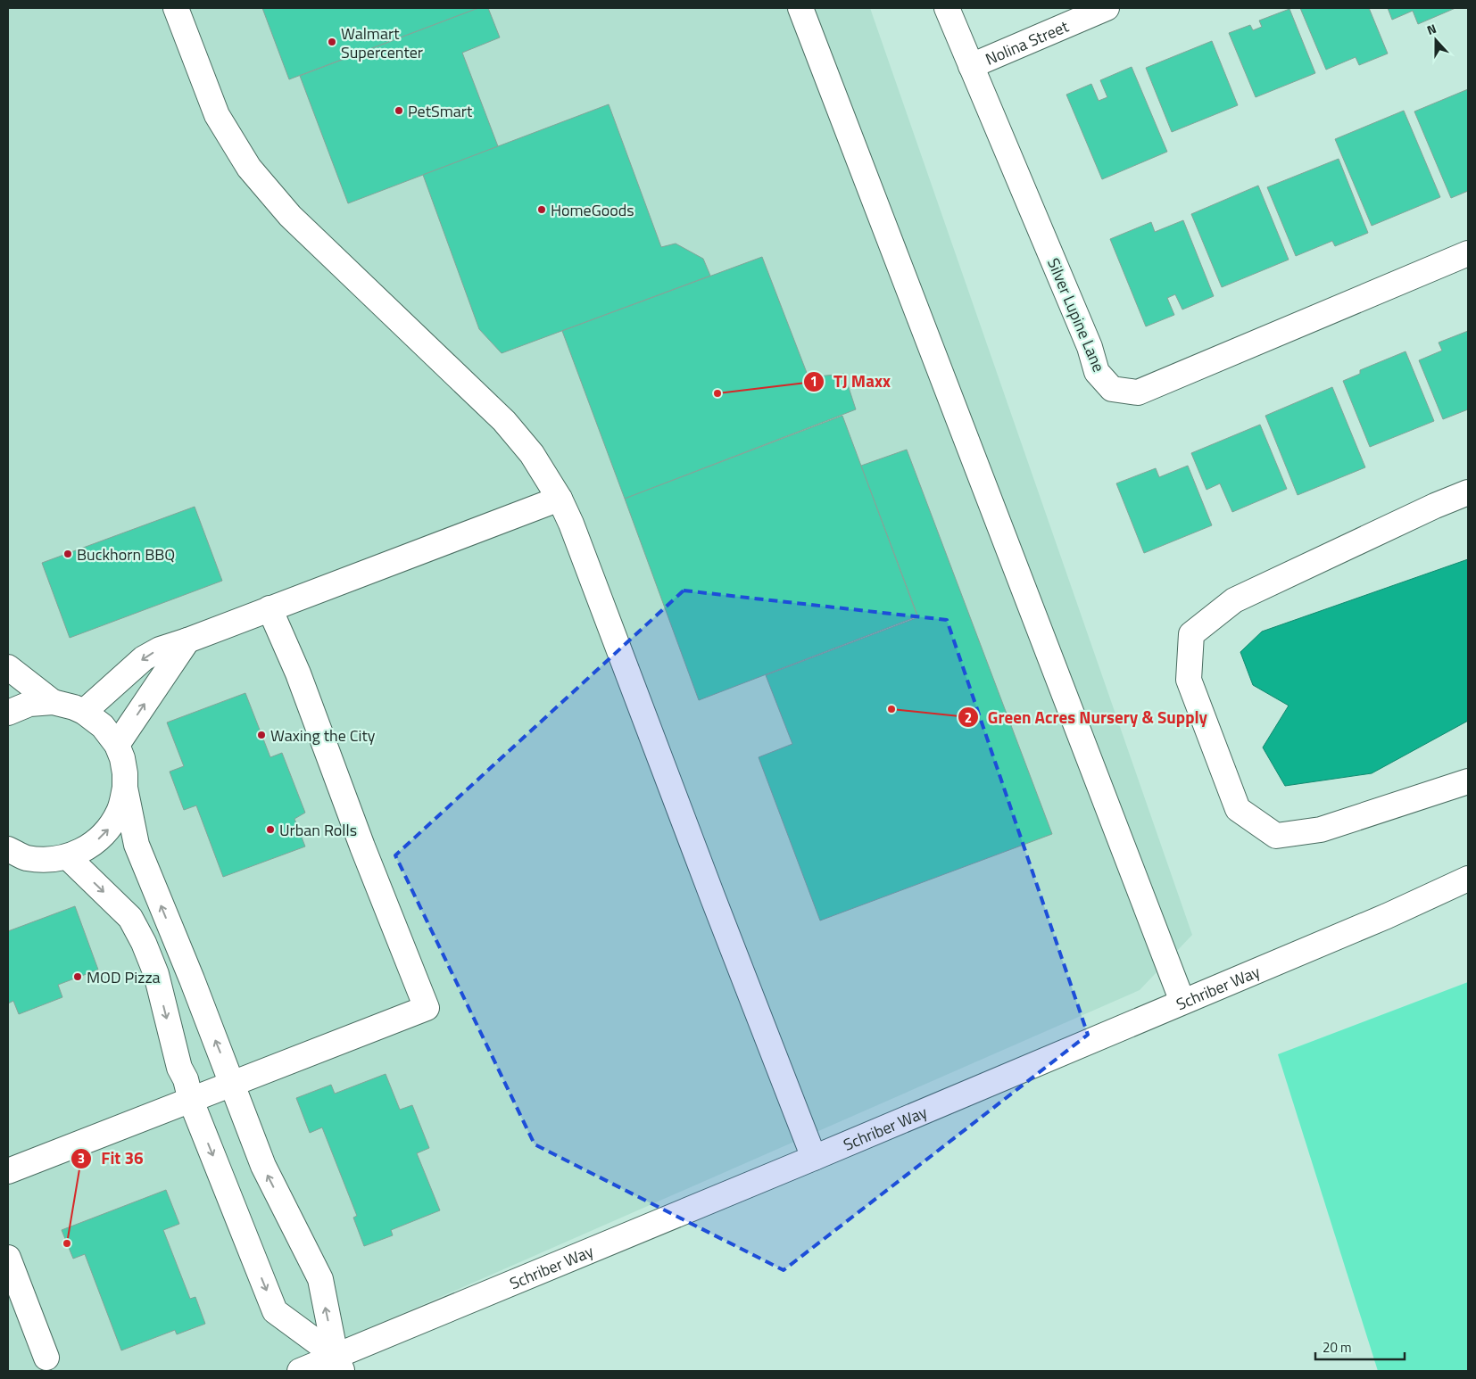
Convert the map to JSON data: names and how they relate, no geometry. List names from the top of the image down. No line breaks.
{"streets":{"street":["Nolina Street","Silver Lupine Lane","Schriber Way"]},"crossings":[["Nolina Street","Silver Lupine Lane"]],"places":["Walmart Supercenter","PetSmart","HomeGoods","TJ Maxx","Buckhorn BBQ","Green Acres Nursery & Supply","Waxing the City","Urban Rolls","MOD Pizza","Fit 36"],"scale_bar":"20 m","north":"top"}
